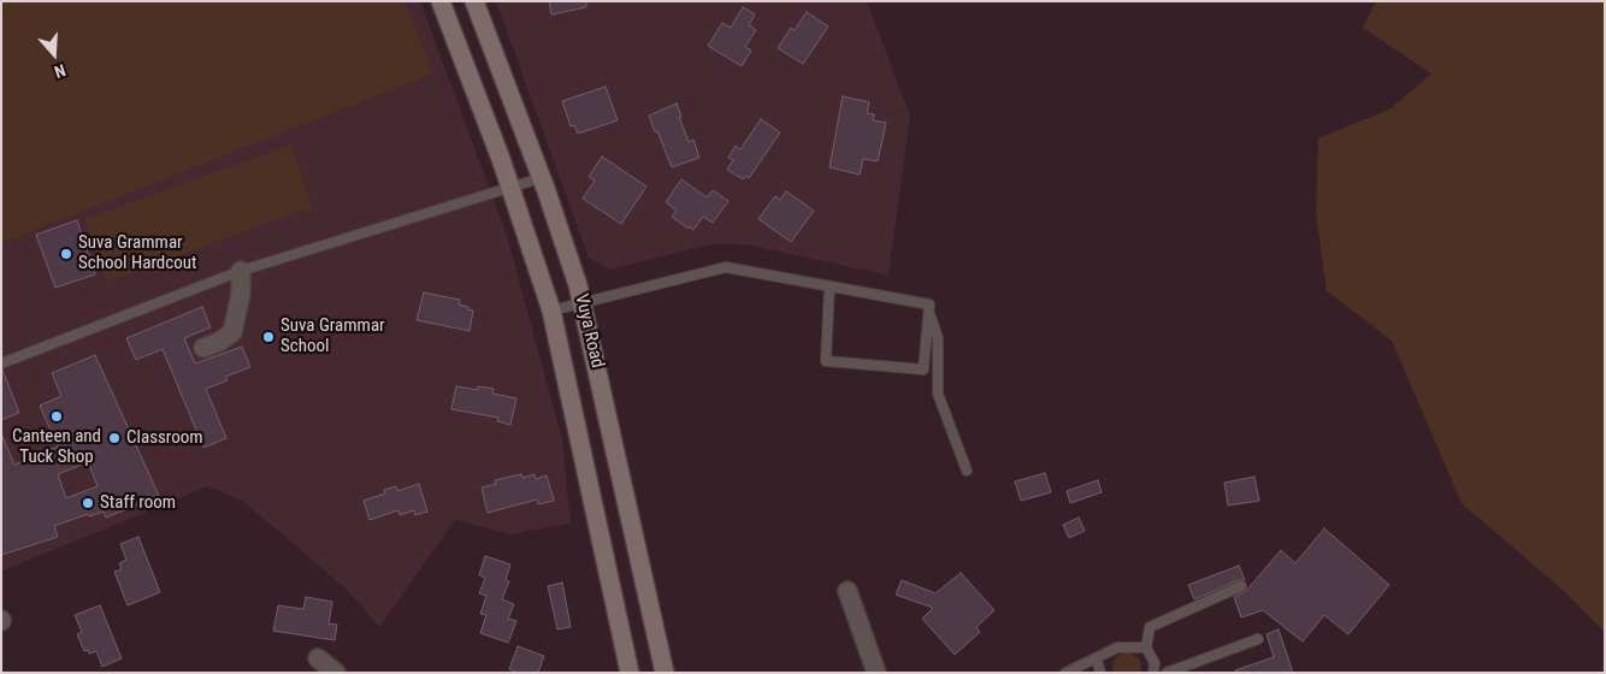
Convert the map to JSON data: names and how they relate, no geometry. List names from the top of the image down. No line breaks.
{"streets":{"main road":["Vuya Road"]},"places":["Suva Grammar School Hardcout","Suva Grammar School","Canteen and Tuck Shop","Classroom","Staff room"],"north":"bottom"}
